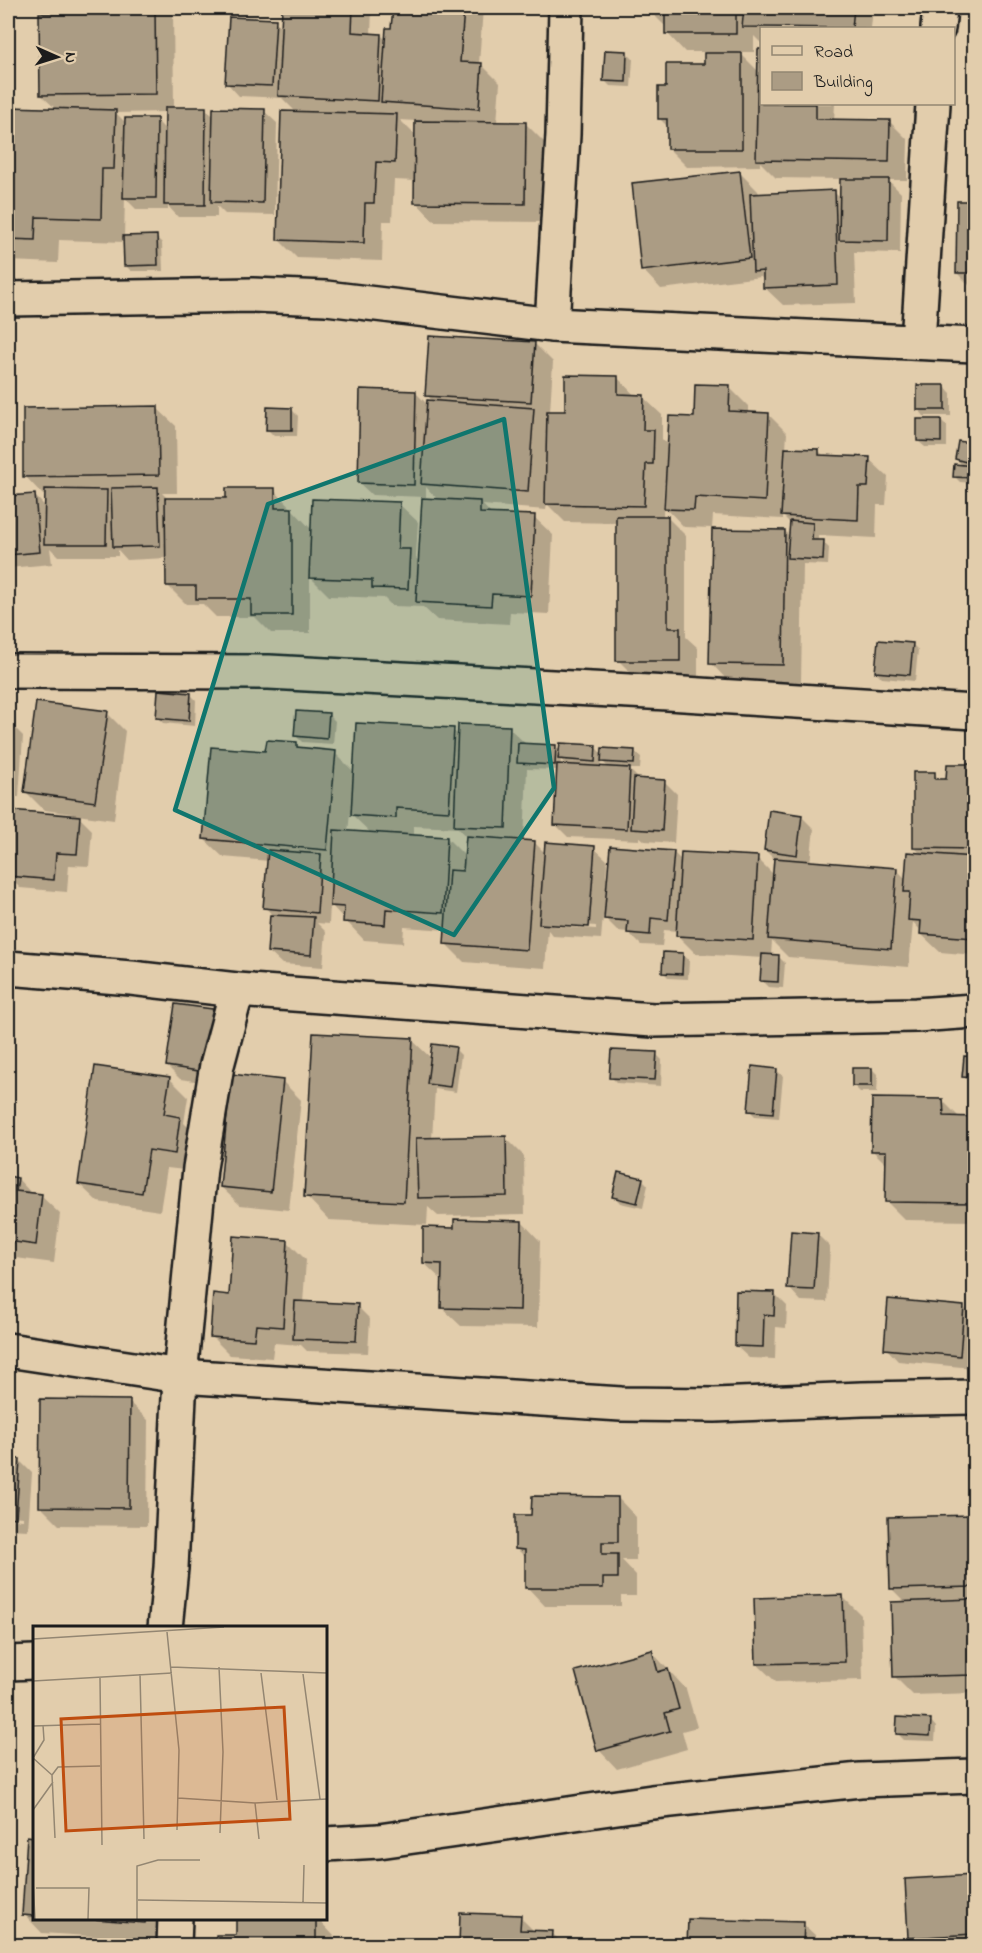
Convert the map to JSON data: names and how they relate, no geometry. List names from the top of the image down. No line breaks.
{"legend":["Road","Building"],"north":"right"}
